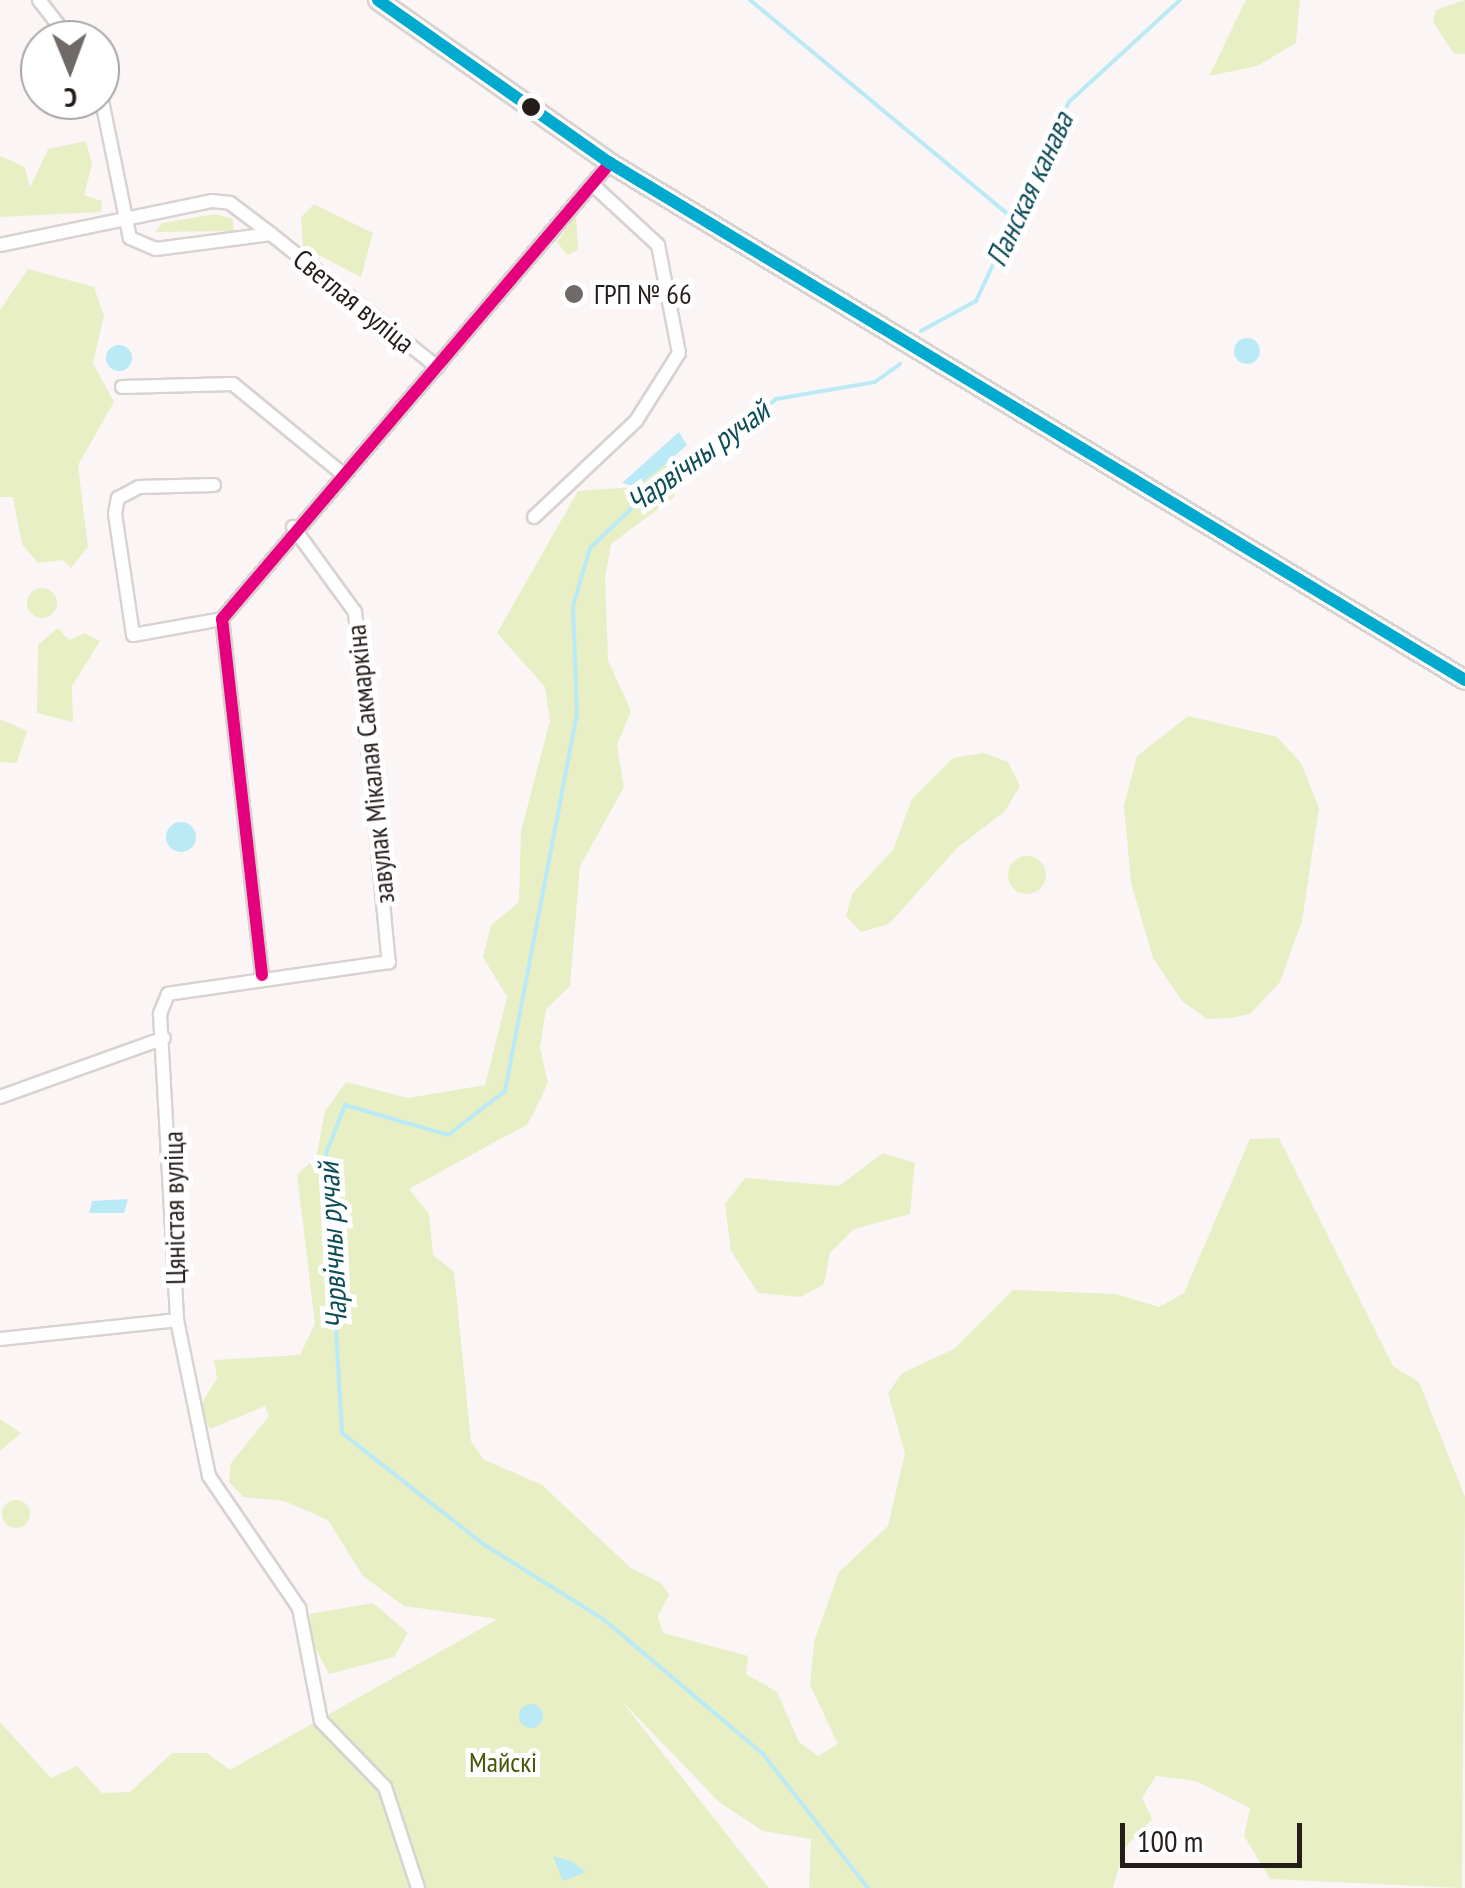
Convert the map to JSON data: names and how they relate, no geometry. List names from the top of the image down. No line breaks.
{"streets":{"street":["Светлая вуліца","завулак Мікалая Сакмаркіна","Цяністая вуліца"]},"crossings":[["завулак Мікалая Сакмаркіна","Цяністая вуліца"]],"water":["Панская канава","Чарвічны ручай"],"parks":["Майскі"],"places":["ГРП № 66"],"scale_bar":"100 m","north":"bottom"}
